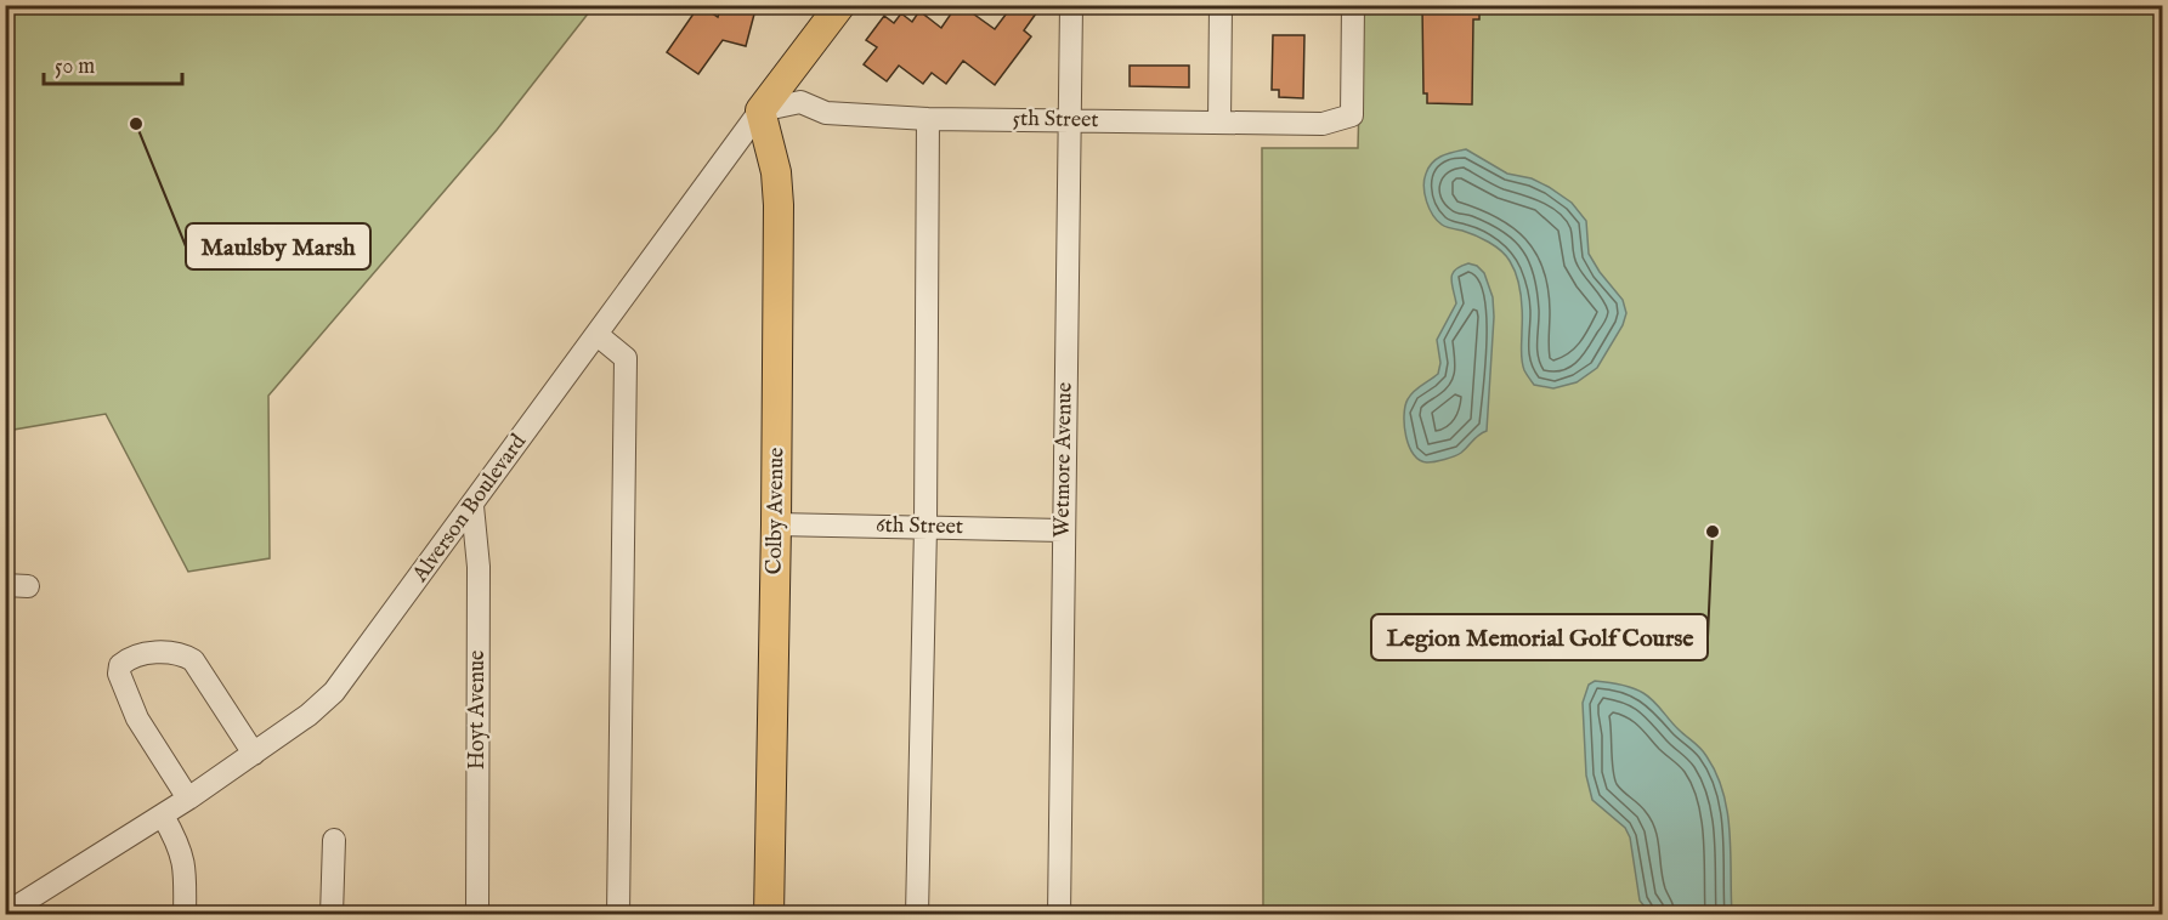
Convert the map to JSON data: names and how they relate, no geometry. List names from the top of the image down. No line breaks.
{"streets":{"main road":["Alverson Boulevard","Colby Avenue"],"street":["5th Street","Wetmore Avenue","6th Street","Hoyt Avenue"]},"crossings":[["5th Street","Wetmore Avenue"],["5th Street","Alverson Boulevard"],["5th Street","Colby Avenue"],["Wetmore Avenue","6th Street"],["Alverson Boulevard","Colby Avenue"],["Alverson Boulevard","Hoyt Avenue"],["Colby Avenue","6th Street"]],"places":["Maulsby Marsh","Legion Memorial Golf Course"],"scale_bar":"50 m"}
